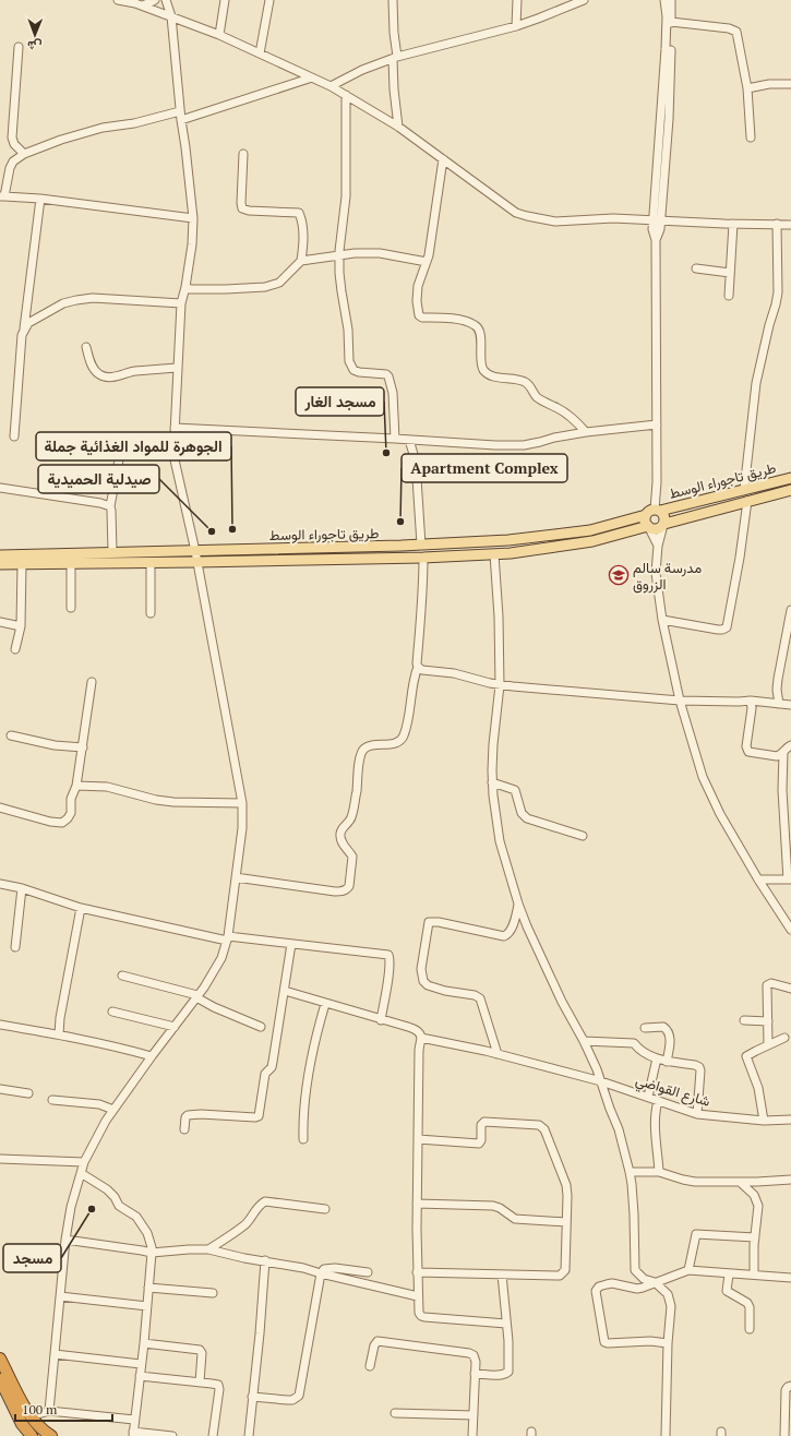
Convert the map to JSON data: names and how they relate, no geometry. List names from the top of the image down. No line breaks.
{"streets":{"main road":["طريق تاجوراء الوسط"],"street":["شارع القواضي"]},"places":{"other":["مسجد الغار","Apartment Complex","الجوهرة للمواد الغذائية جملة","صيدلية الحميدية","مسجد"],"school or university":["مدرسة سالم الزروق"]},"scale_bar":"100 m","north":"bottom"}
